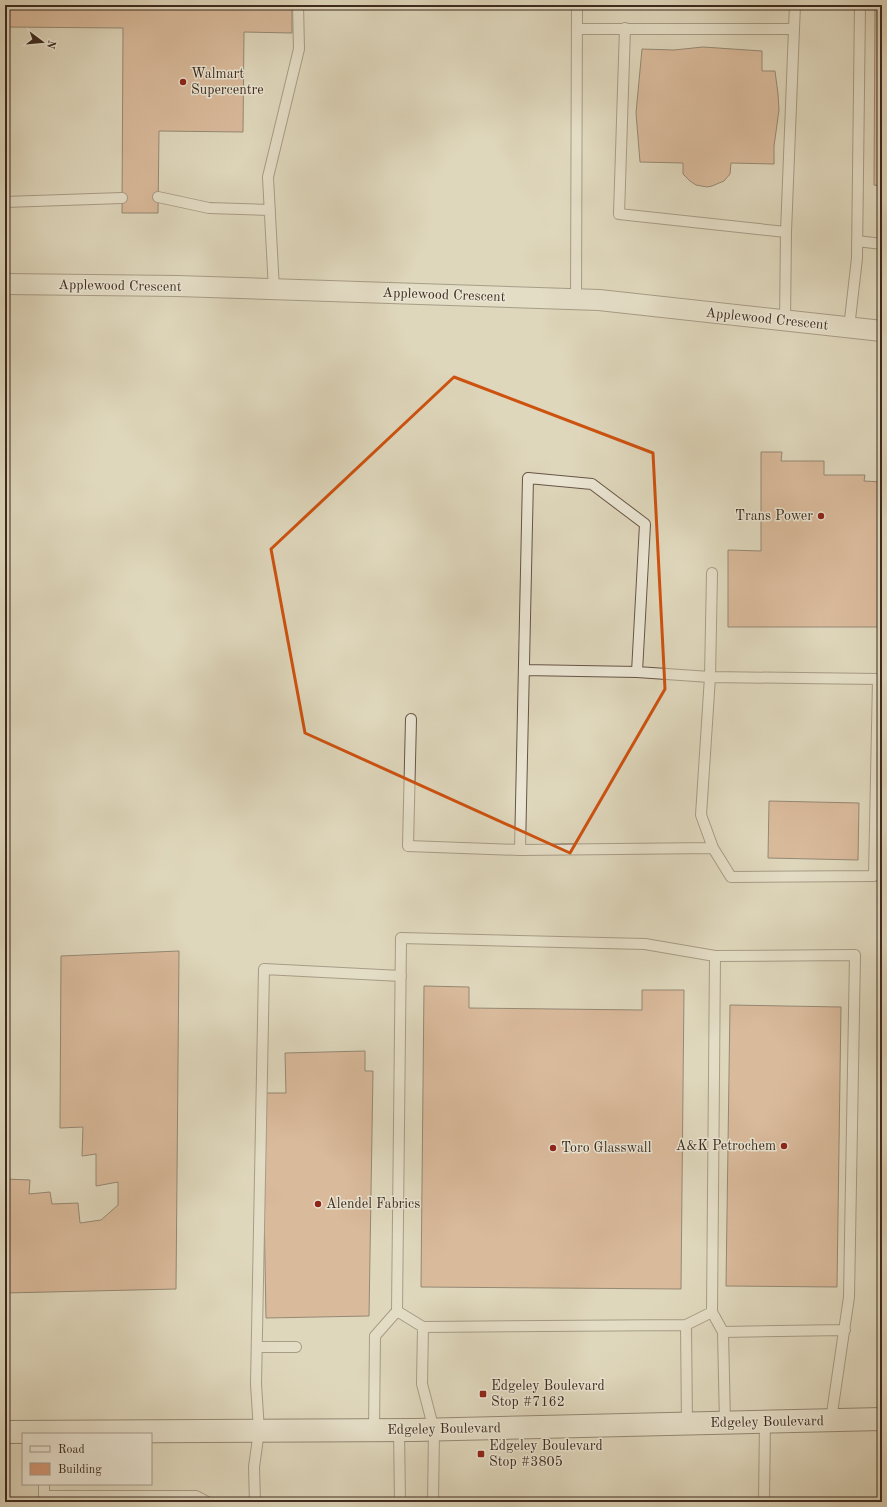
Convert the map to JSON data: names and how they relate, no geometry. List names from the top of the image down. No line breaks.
{"streets":{"street":["Applewood Crescent","Edgeley Boulevard"]},"places":{"other":["Walmart Supercentre","Trans Power","A&K Petrochem","Toro Glasswall","Alendel Fabrics"],"transit":["Edgeley Boulevard Stop #7162","Edgeley Boulevard Stop #3805"]},"legend":["Road","Building"],"north":"right"}
